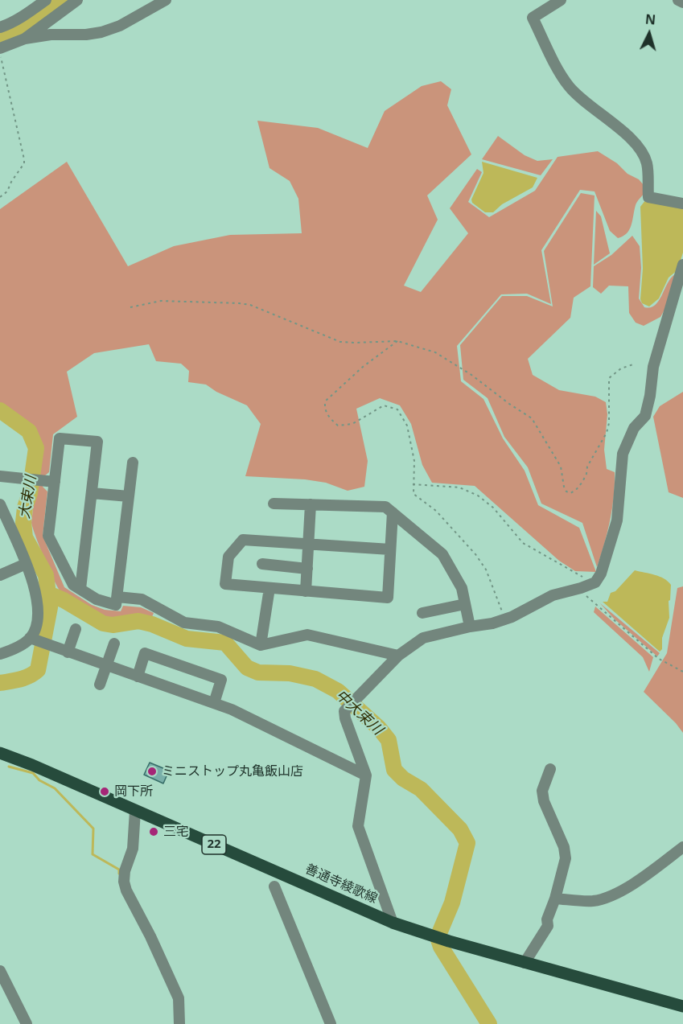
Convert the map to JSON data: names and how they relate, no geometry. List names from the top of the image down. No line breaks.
{"streets":{"main road":["22","善通寺綾歌線"]},"water":["大束川","中大束川"],"places":["ミニストップ丸亀飯山店","岡下所","三宅"],"north":"top"}
